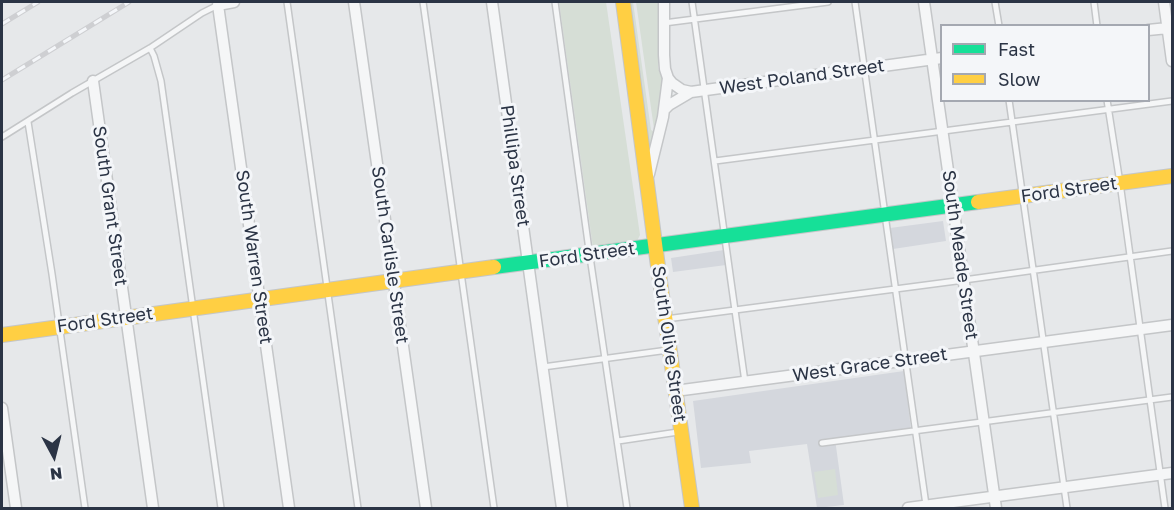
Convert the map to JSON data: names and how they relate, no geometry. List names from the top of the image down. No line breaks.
{"streets":{"street":["West Poland Street","Phillipa Street","Ford Street","South Grant Street","South Carlisle Street","South Meade Street","South Warren Street","South Olive Street","West Grace Street"]},"crossings":[["West Poland Street","South Meade Street"],["Phillipa Street","Ford Street"],["Ford Street","South Grant Street"],["Ford Street","South Carlisle Street"],["Ford Street","South Meade Street"],["Ford Street","South Warren Street"],["Ford Street","South Olive Street"],["South Meade Street","West Grace Street"],["South Olive Street","West Grace Street"]],"legend":["Fast","Slow"],"north":"bottom"}
